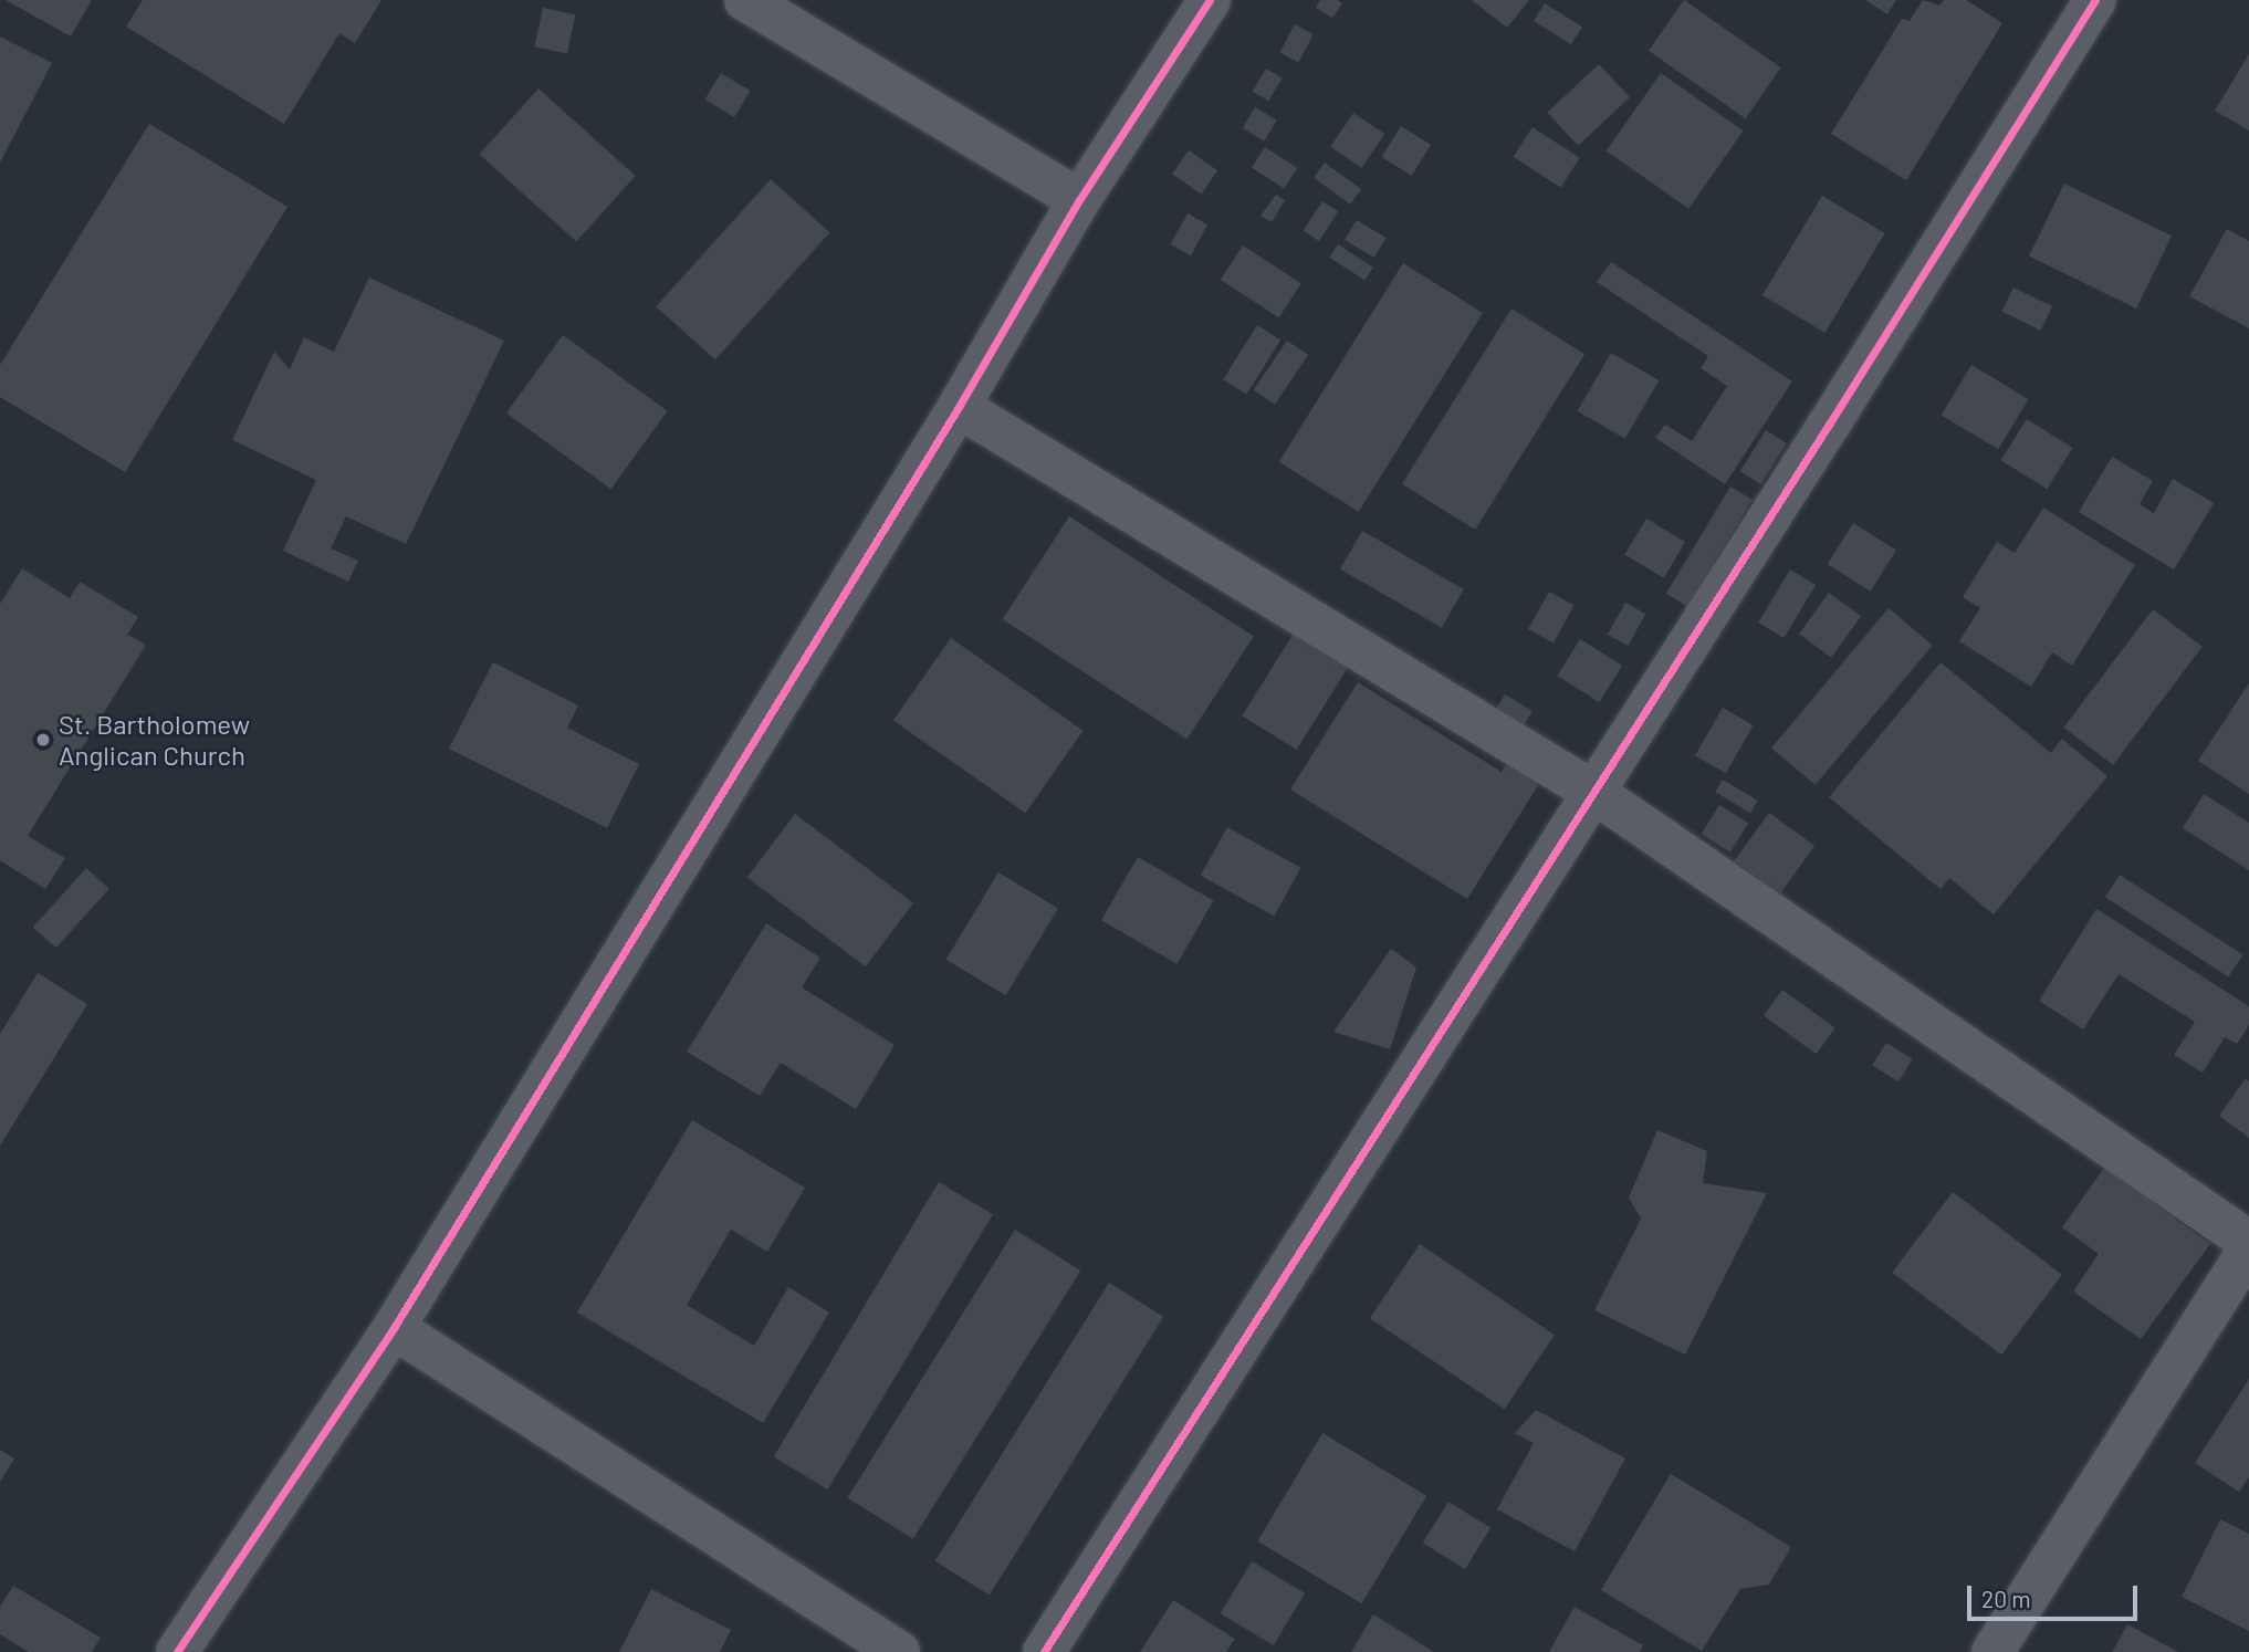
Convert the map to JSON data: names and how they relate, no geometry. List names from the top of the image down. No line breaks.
{"places":["St. Bartholomew Anglican Church"],"scale_bar":"20 m"}
